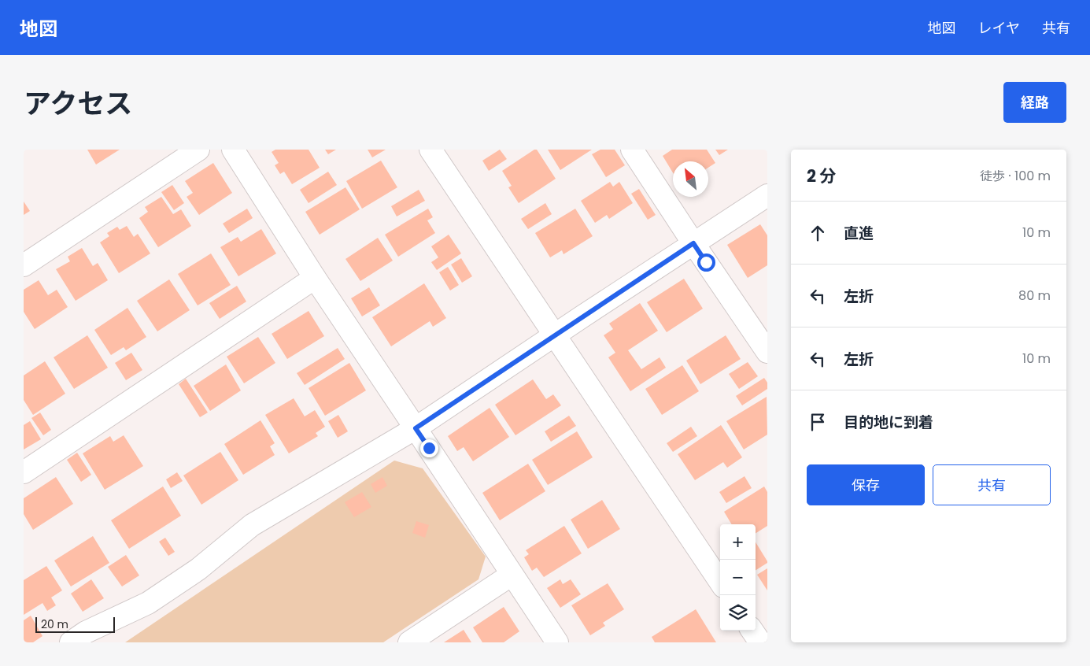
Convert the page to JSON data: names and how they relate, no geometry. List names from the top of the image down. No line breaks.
{"scale_bar":"20 m","north":"top left","page":{"header":"地図","nav":["地図","レイヤ","共有"],"title":"アクセス","buttons":["経路",["保存","共有"]],"heading":["2 分","徒歩 · 100 m"],"list":[["直進","10 m"],["左折","80 m"],["左折","10 m"],"目的地に到着"],"map_buttons":["+","−"],"scale":"20 m"}}
